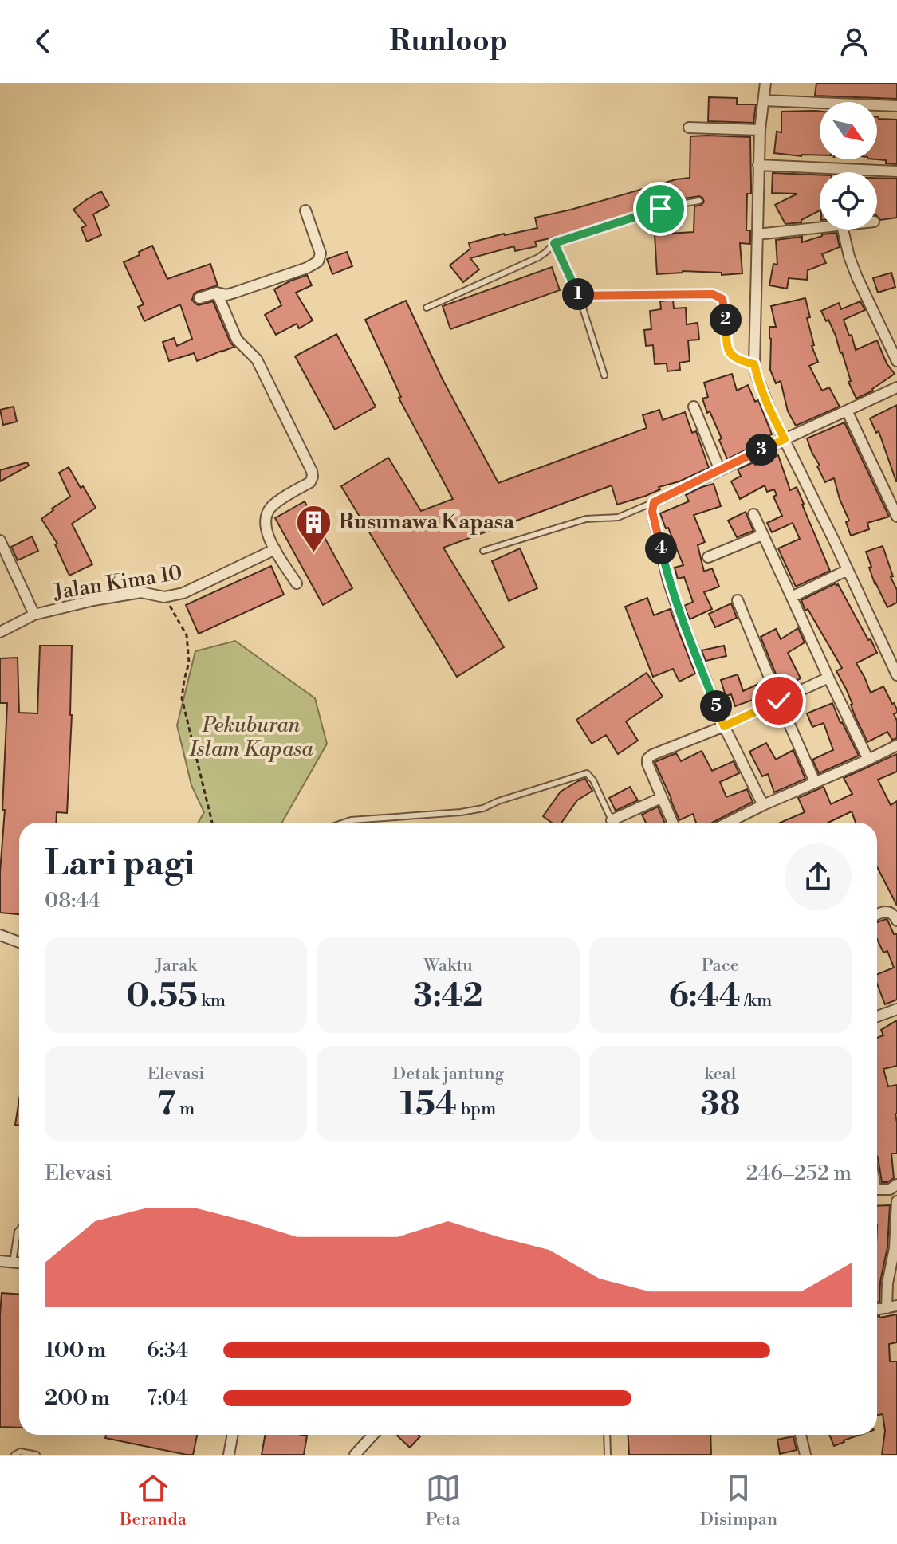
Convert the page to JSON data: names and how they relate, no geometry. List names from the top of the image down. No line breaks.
{"streets":{"street":["Jalan Kima 10"]},"parks":["Pekuburan Islam Kapasa"],"places":{"building":["Rusunawa Kapasa"]},"north":"bottom right","page":{"header":"Runloop","pins":["1","2","3","4","5"],"heading":["Lari pagi","08:44"],"stats":[["Jarak","0.55 km"],["Waktu","3:42"],["Pace","6:44 /km"],["Elevasi","7 m"],["Detak jantung","154 bpm"],["kcal","38"]],"chart":["Elevasi","246–252 m"],"list":[{"name":"100 m","note":"6:34"},{"name":"200 m","note":"7:04"}],"tabs":["Beranda","Peta","Disimpan"]}}
